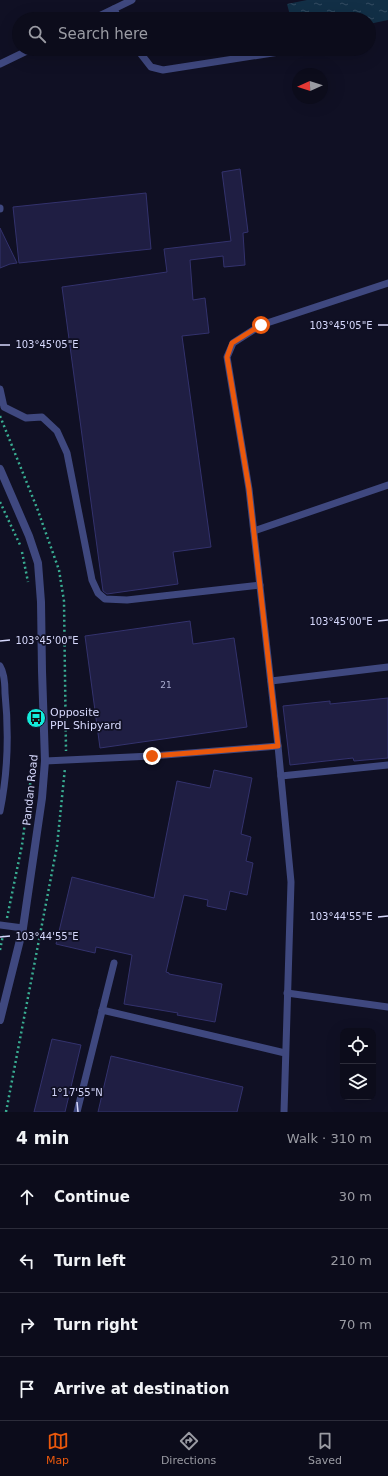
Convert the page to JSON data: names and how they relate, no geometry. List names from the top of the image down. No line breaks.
{"streets":{"street":["Pandan Road"]},"places":{"bus stop":["Opposite PPL Shipyard"]},"house_numbers":["21"],"north":"left","page":{"search":"Search here","heading":["4 min","Walk · 310 m"],"list":[["Continue","30 m"],["Turn left","210 m"],["Turn right","70 m"],"Arrive at destination"],"nav":["Map","Directions","Saved"]},"coordinates":["103°45'05\"E","103°45'00\"E","103°44'55\"E","1°17'55\"N"]}
